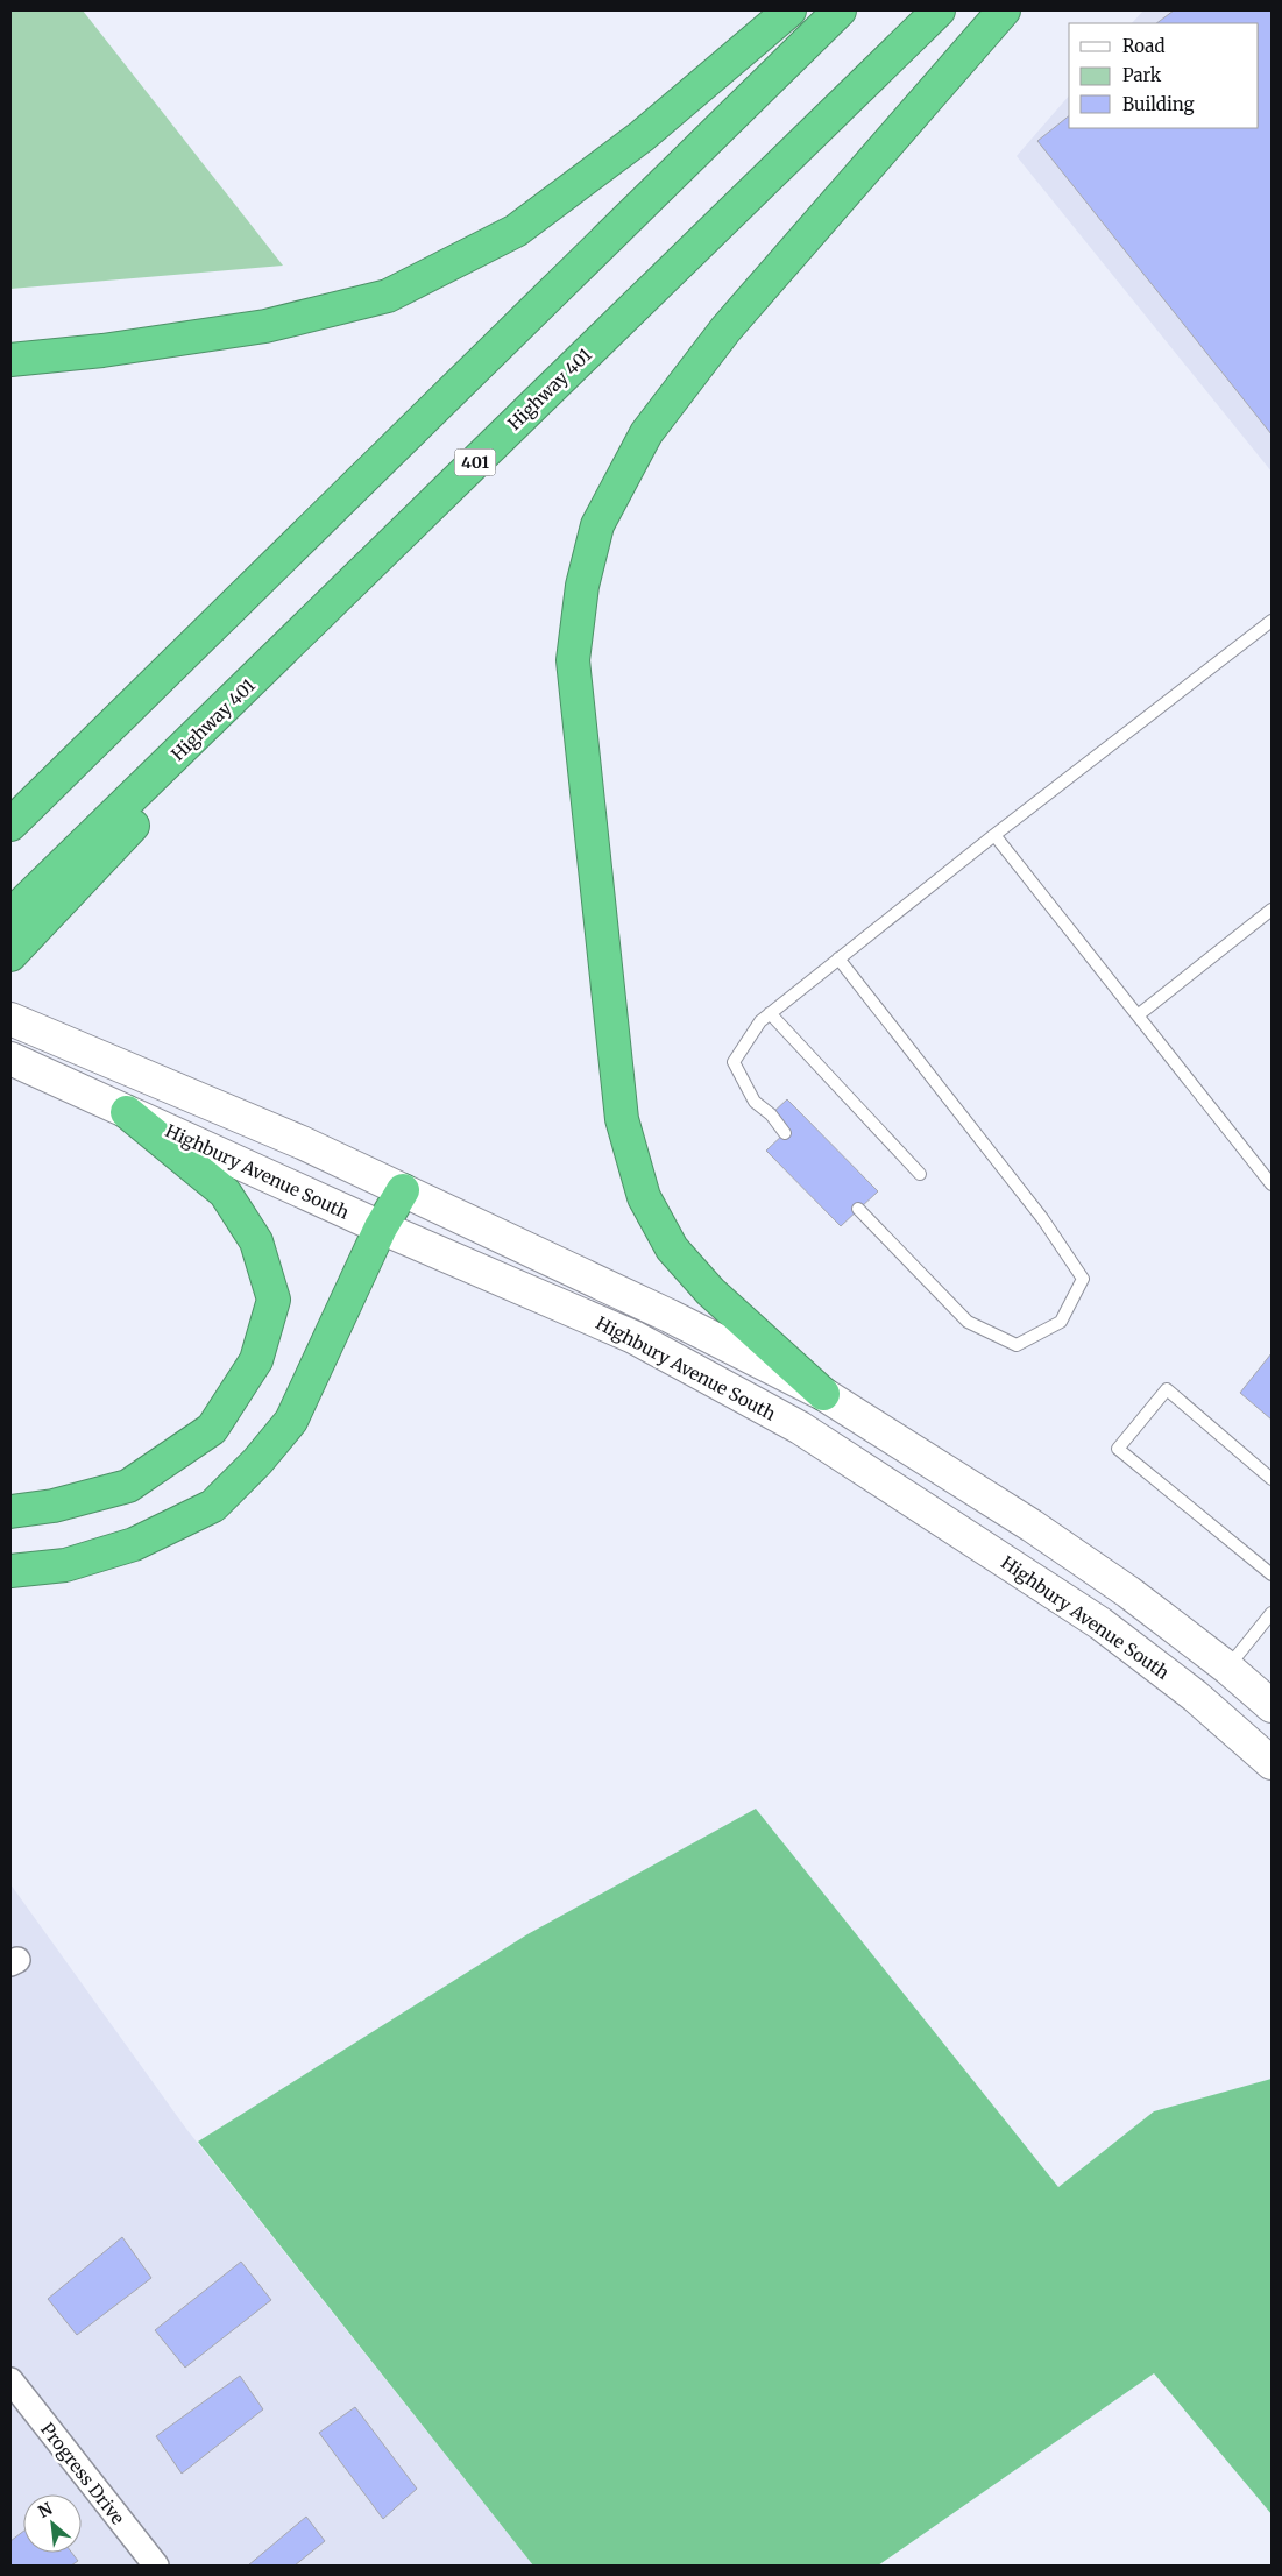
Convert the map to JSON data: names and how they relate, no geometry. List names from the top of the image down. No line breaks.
{"streets":{"highway":["Highway 401","401"],"main road":["Highbury Avenue South"],"street":["Progress Drive"]},"legend":["Road","Park","Building"],"north":"top left"}
